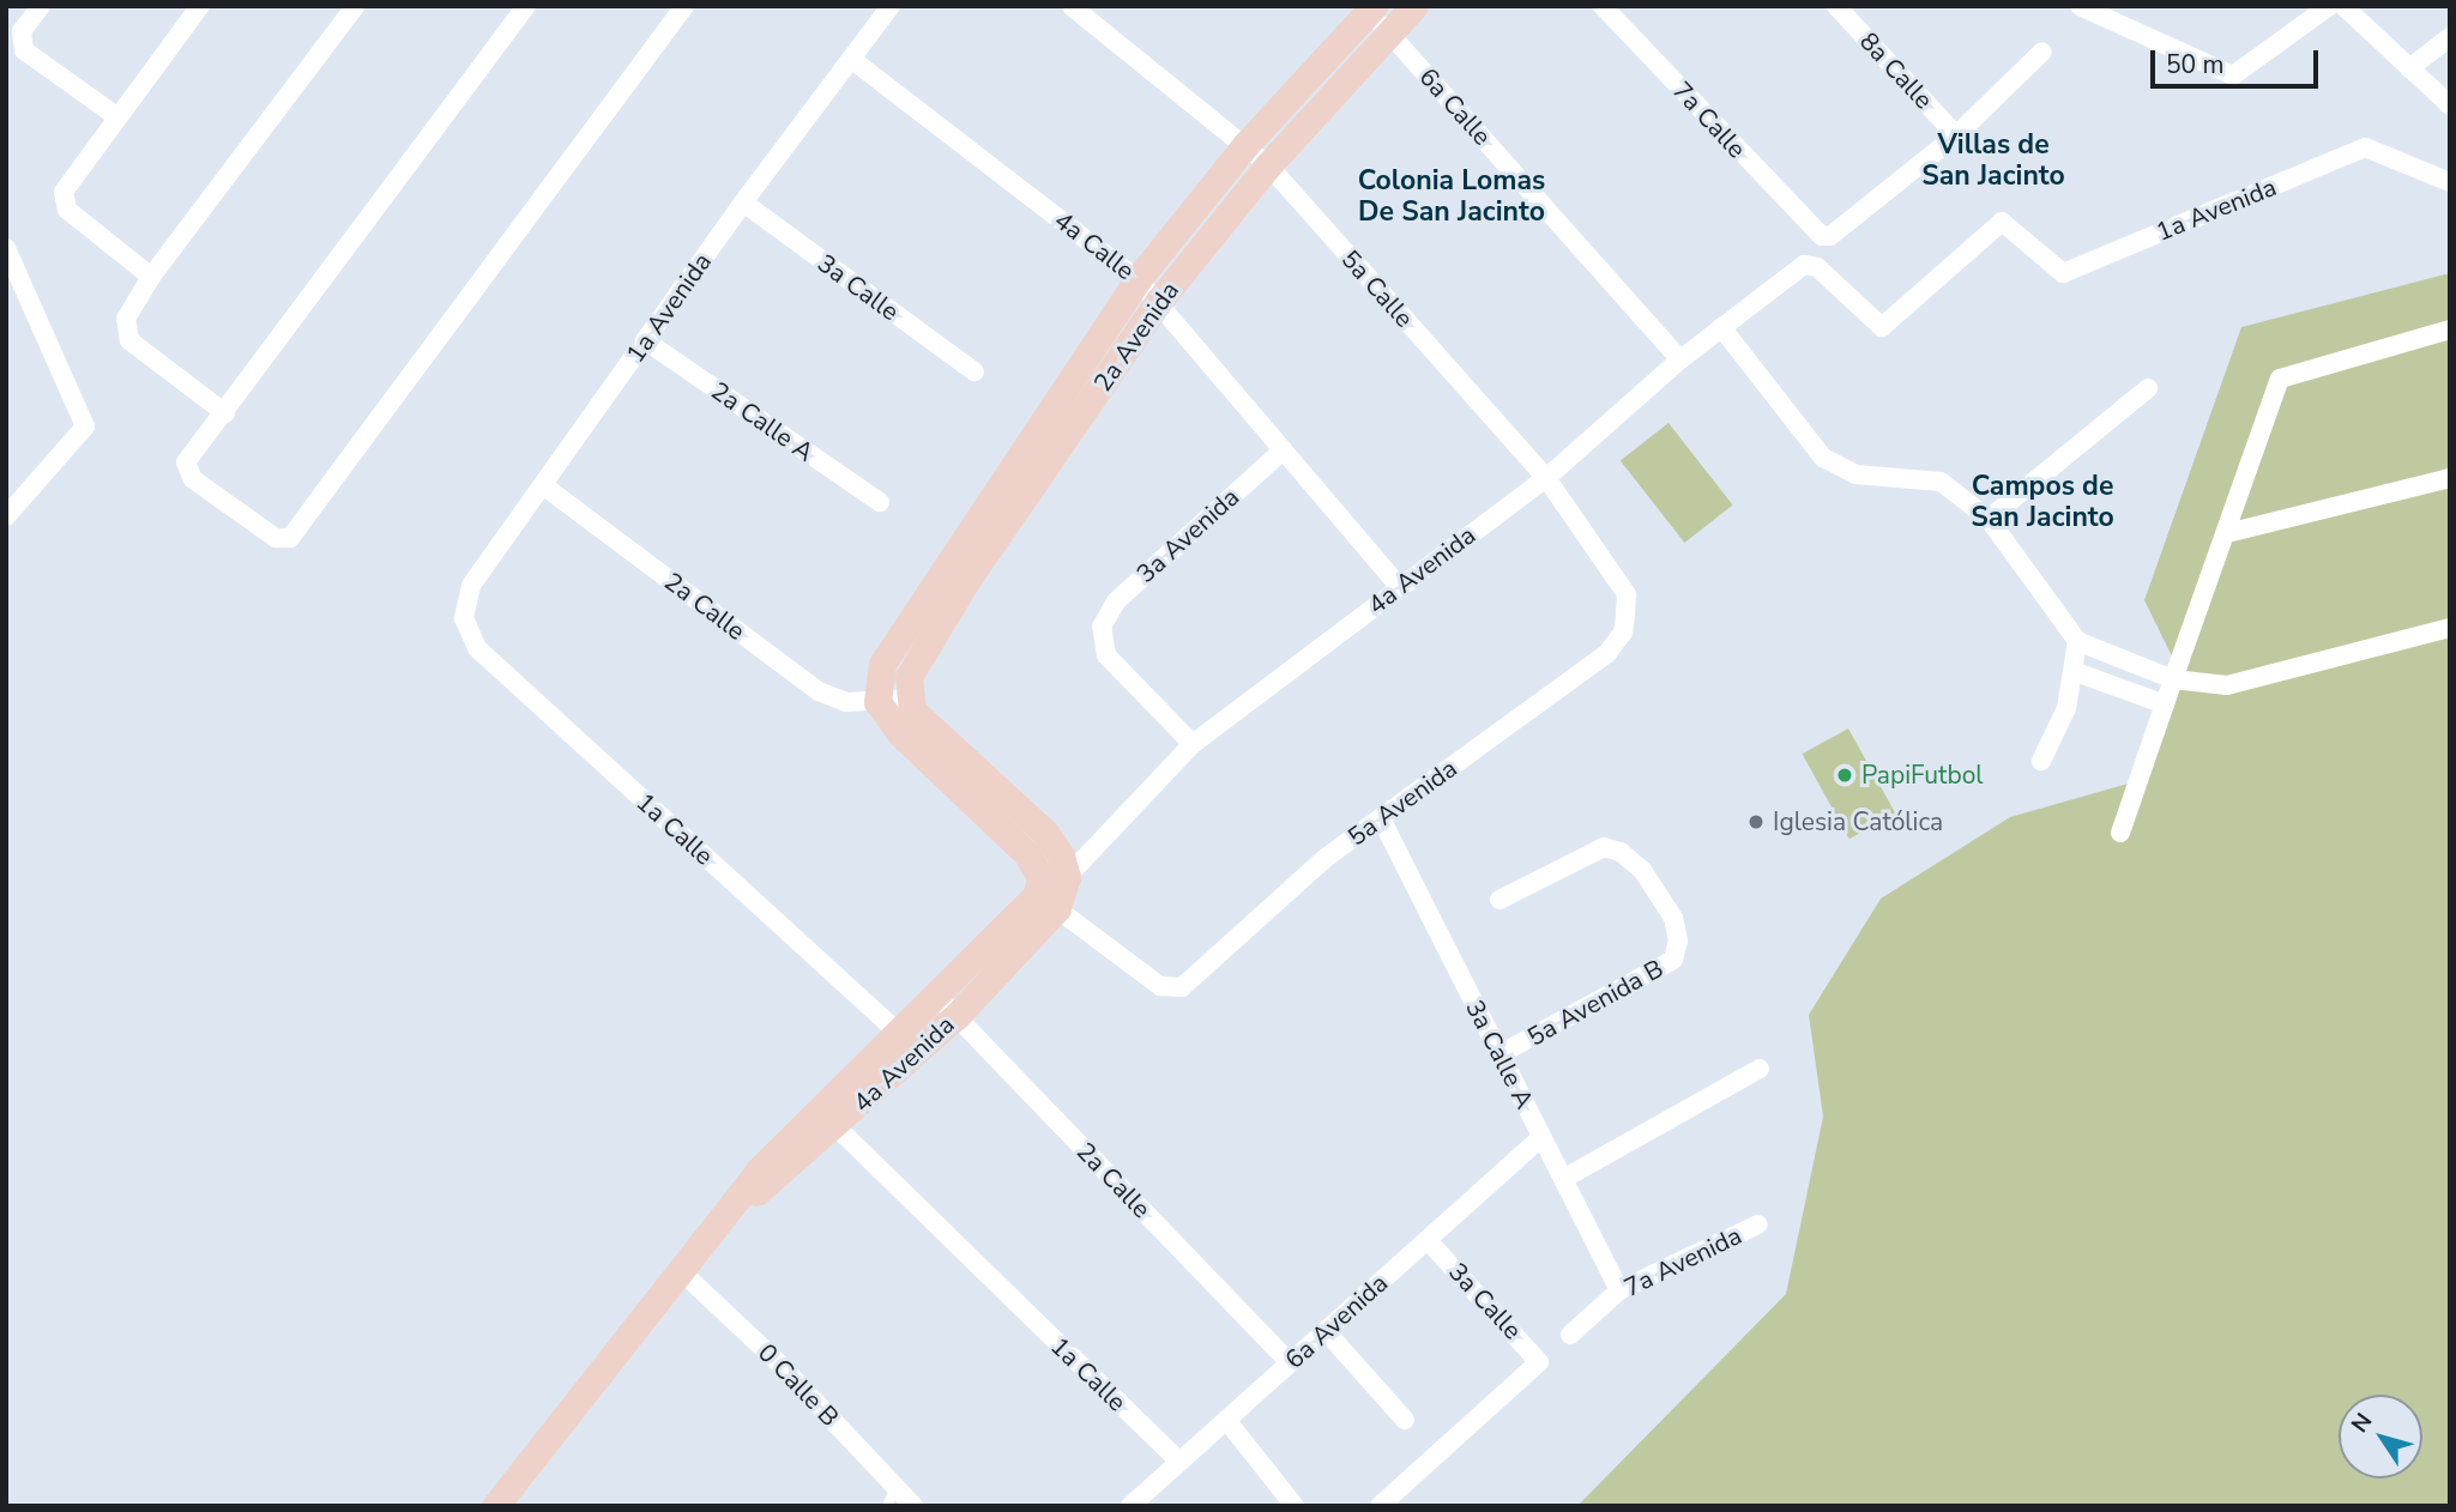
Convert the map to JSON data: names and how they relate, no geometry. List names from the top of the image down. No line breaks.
{"streets":{"street":["8a Calle","6a Calle","7a Calle","1a Avenida","4a Calle","3a Calle","5a Calle","2a Avenida","2a Calle A","3a Avenida","4a Avenida","2a Calle","5a Avenida","1a Calle","5a Avenida B","3a Calle A","7a Avenida","6a Avenida","0 Calle B"]},"crossings":[["8a Calle","7a Calle"],["6a Calle","2a Avenida"],["6a Calle","4a Avenida"],["1a Avenida","4a Calle"],["1a Avenida","3a Calle"],["1a Avenida","2a Calle A"],["1a Avenida","4a Avenida"],["1a Avenida","2a Calle"],["1a Avenida","1a Calle"],["4a Calle","2a Avenida"],["4a Calle","3a Avenida"],["4a Calle","4a Avenida"],["3a Calle","6a Avenida"],["5a Calle","2a Avenida"],["5a Calle","4a Avenida"],["5a Calle","5a Avenida"],["2a Avenida","2a Calle"],["3a Avenida","4a Avenida"],["4a Avenida","2a Calle"],["4a Avenida","5a Avenida"],["4a Avenida","1a Calle"],["4a Avenida","0 Calle B"],["2a Calle","6a Avenida"],["5a Avenida","3a Calle A"],["1a Calle","6a Avenida"],["5a Avenida B","3a Calle A"],["3a Calle A","7a Avenida"],["3a Calle A","6a Avenida"]],"districts":["Villas de San Jacinto","Colonia Lomas De San Jacinto","Campos de San Jacinto"],"places":["PapiFutbol","Iglesia Católica"],"scale_bar":"50 m","north":"top left"}
